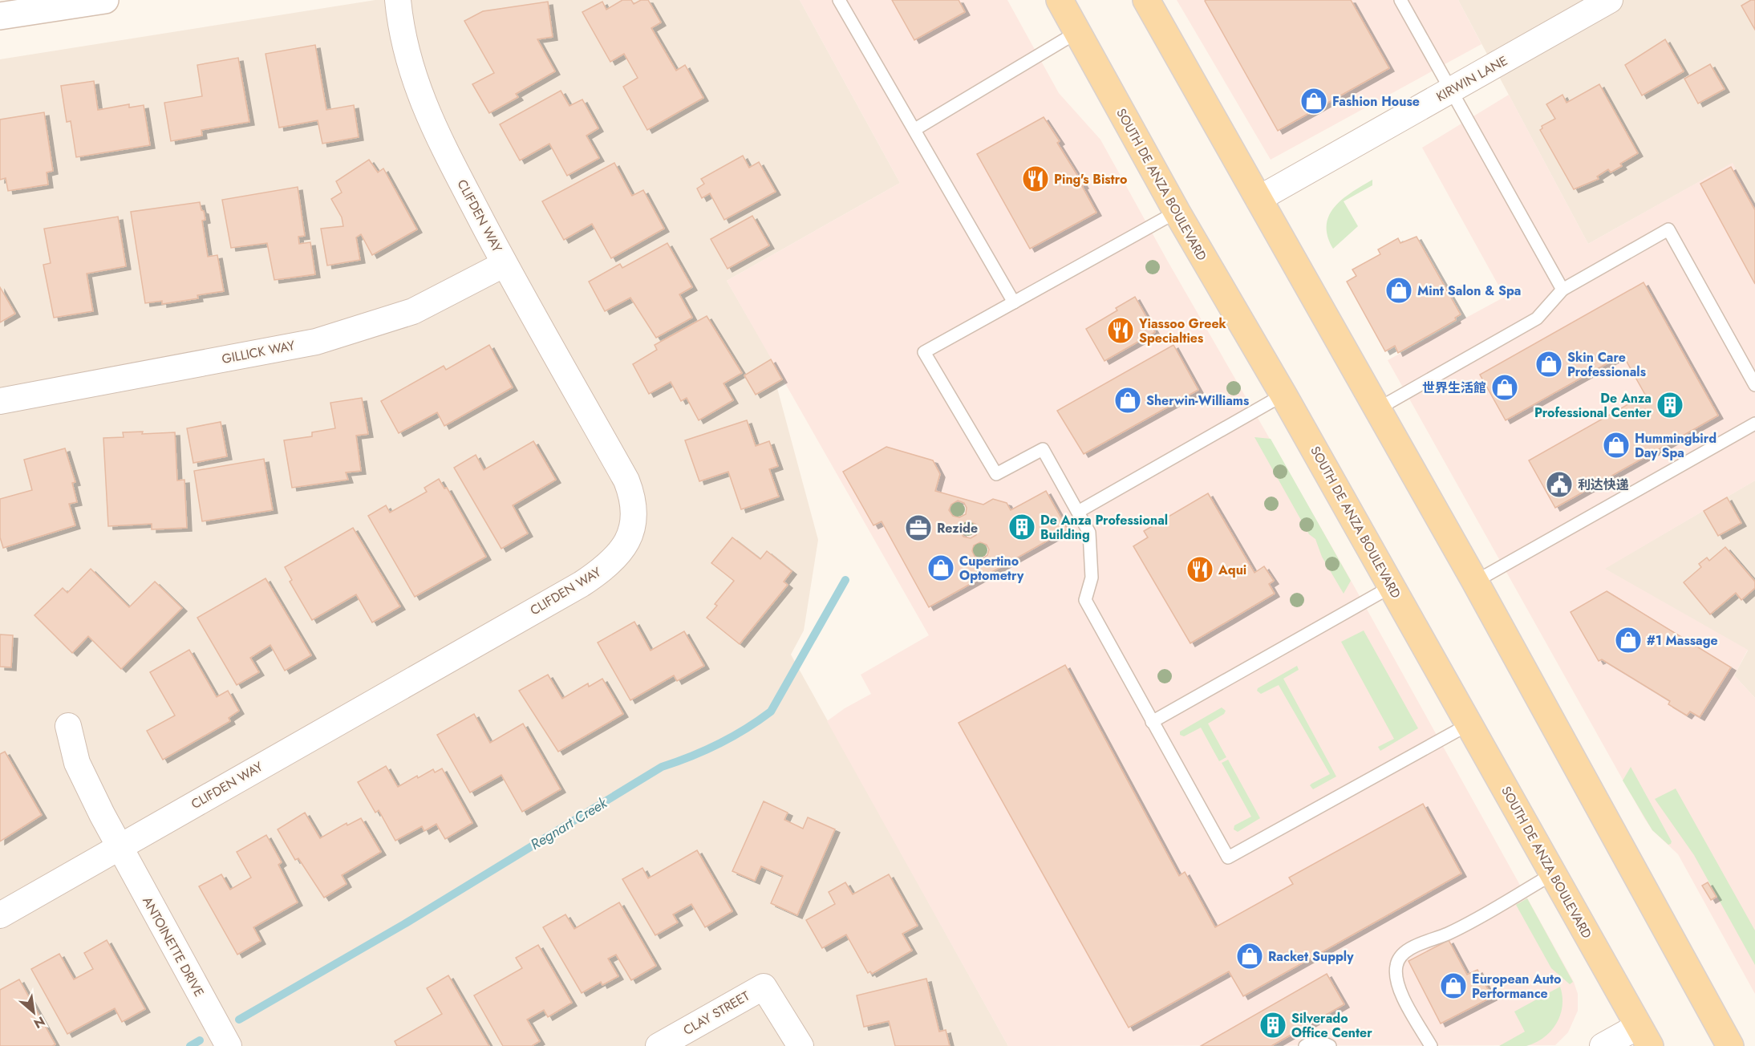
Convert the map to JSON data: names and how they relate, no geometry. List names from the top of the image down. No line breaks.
{"streets":{"main road":["SOUTH DE ANZA BOULEVARD"],"street":["KIRWIN LANE","CLIFDEN WAY","GILLICK WAY","ANTOINETTE DRIVE","CLAY STREET"]},"crossings":[["CLIFDEN WAY","GILLICK WAY"],["CLIFDEN WAY","ANTOINETTE DRIVE"]],"water":["Regnart Creek"],"places":{"shop":["Fashion House","Mint Salon & Spa","Skin Care Professionals","世界生活館","Sherwin-Williams","Hummingbird Day Spa","Cupertino Optometry","#1 Massage","Racket Supply","European Auto Performance"],"restaurant":["Ping's Bistro","Yiassoo Greek Specialties","Aqui"],"building":["De Anza Professional Center","De Anza Professional Building","Silverado Office Center"],"public building":["利达快递"],"office":["Rezide"]},"north":"bottom right"}
